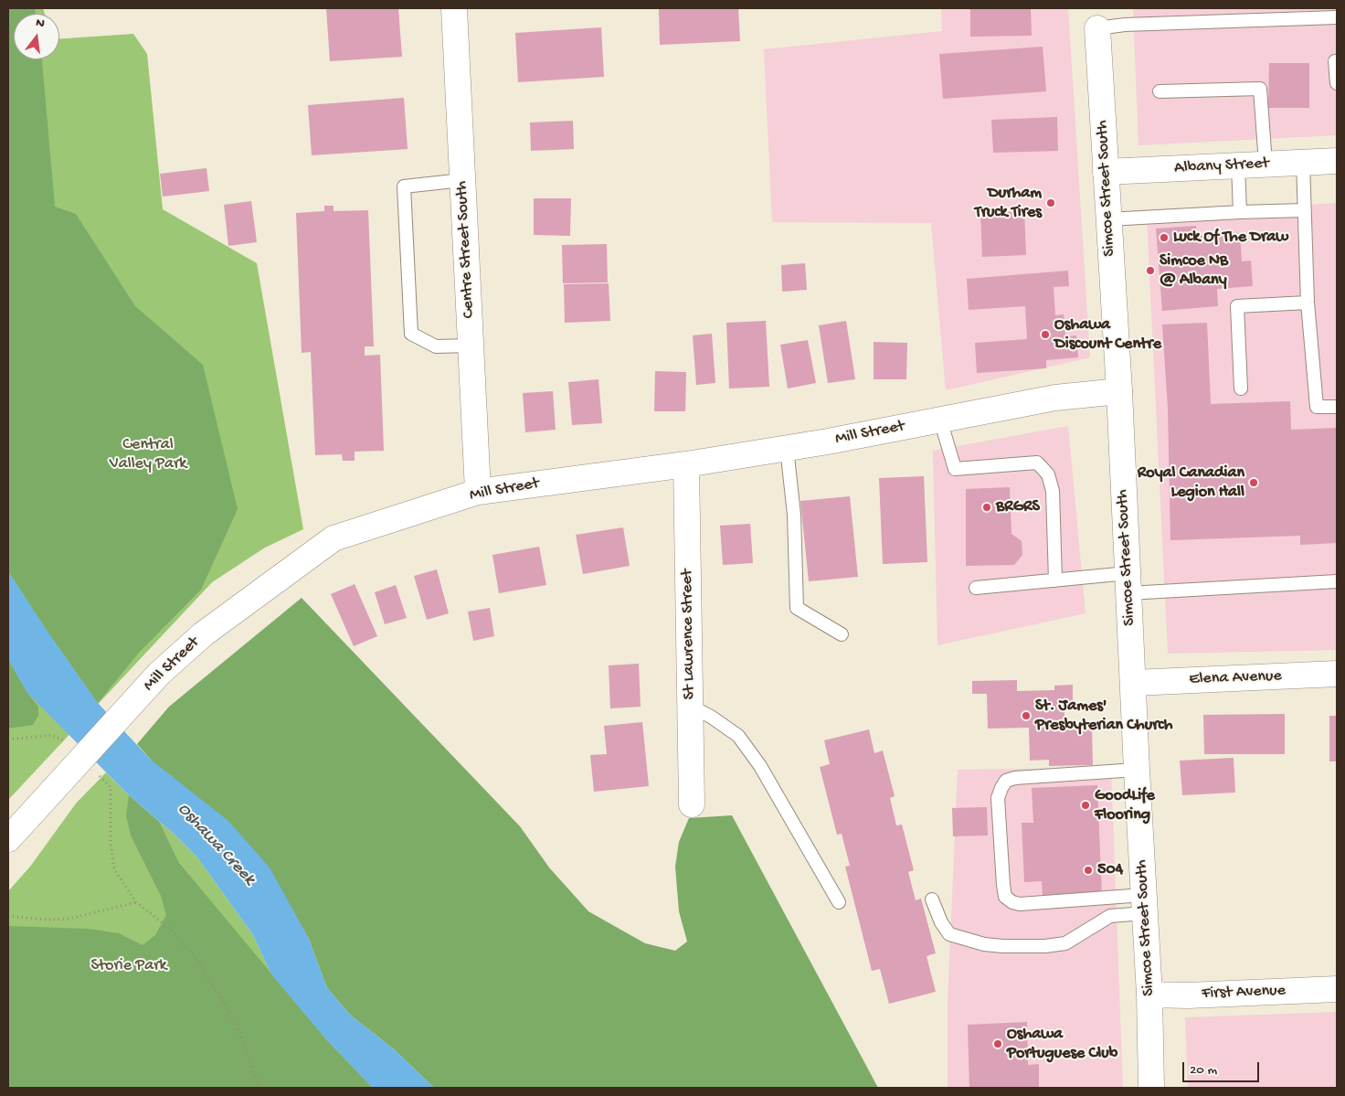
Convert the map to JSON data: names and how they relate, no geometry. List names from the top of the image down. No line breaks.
{"streets":{"street":["Albany Street","Simcoe Street South","Centre Street South","Mill Street","St Lawrence Street","Elena Avenue","First Avenue"]},"crossings":[["Albany Street","Simcoe Street South"],["Simcoe Street South","Mill Street"],["Simcoe Street South","Elena Avenue"],["Simcoe Street South","First Avenue"],["Centre Street South","Mill Street"],["Mill Street","St Lawrence Street"]],"water":["Oshawa Creek"],"parks":["Central Valley Park","Storie Park"],"places":["Durham Truck Tires","Luck Of The Draw","Simcoe NB @ Albany","Oshawa Discount Centre","Royal Canadian Legion Hall","BRGRS","St. James' Presbyterian Church","GoodLife Flooring","504","Oshawa Portuguese Club"],"scale_bar":"20 m","north":"top"}
